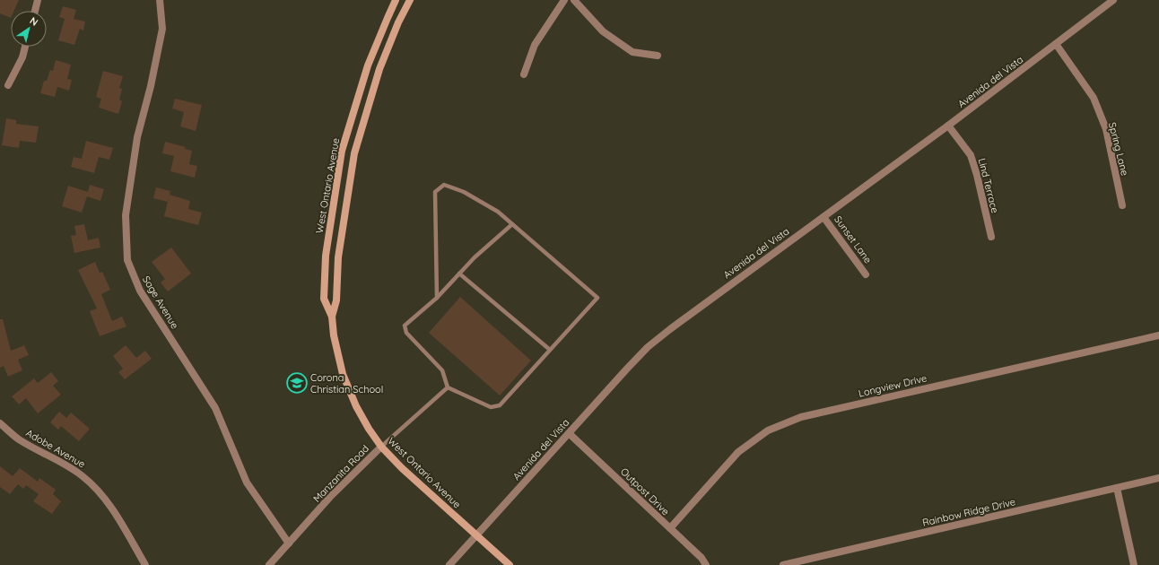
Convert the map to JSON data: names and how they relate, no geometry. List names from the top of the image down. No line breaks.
{"streets":{"main road":["West Ontario Avenue"],"street":["Avenida del Vista","Spring Lane","Lind Terrace","Sunset Lane","Sage Avenue","Longview Drive","Adobe Avenue","Manzanita Road","Outpost Drive","Rainbow Ridge Drive"]},"crossings":[["Avenida del Vista","Spring Lane"],["Avenida del Vista","West Ontario Avenue"],["Avenida del Vista","Lind Terrace"],["Avenida del Vista","Sunset Lane"],["Avenida del Vista","Outpost Drive"],["West Ontario Avenue","Manzanita Road"],["Sage Avenue","Manzanita Road"],["Longview Drive","Outpost Drive"]],"places":{"school or university":["Corona Christian School"]},"north":"top right"}
